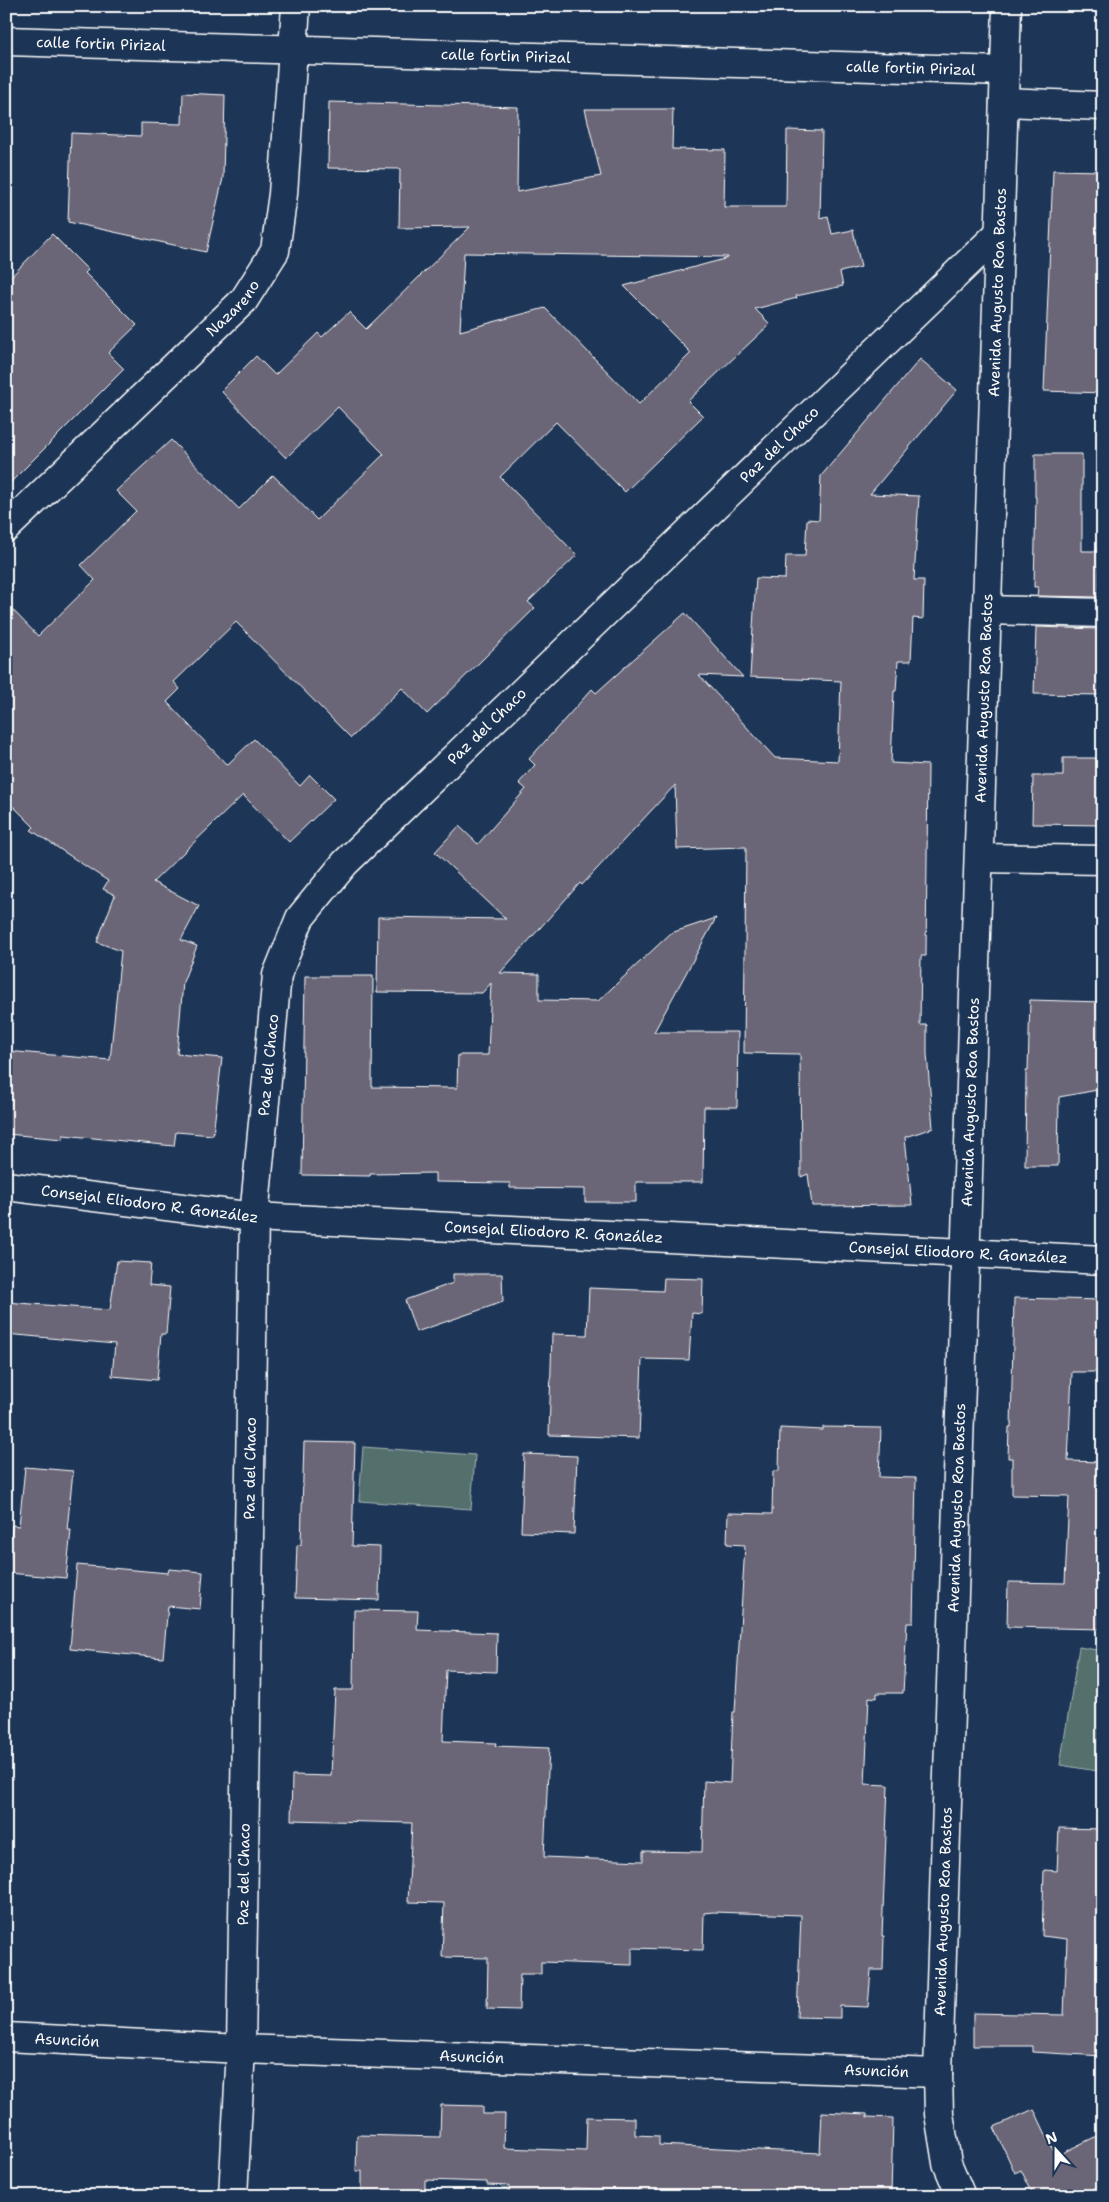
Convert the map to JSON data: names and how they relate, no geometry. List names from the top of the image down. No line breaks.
{"streets":{"street":["calle fortin Pirizal","Avenida Augusto Roa Bastos","Nazareno","Paz del Chaco","Consejal Eliodoro R. González","Asunción"]},"crossings":[["calle fortin Pirizal","Avenida Augusto Roa Bastos"],["calle fortin Pirizal","Nazareno"],["Avenida Augusto Roa Bastos","Paz del Chaco"],["Avenida Augusto Roa Bastos","Consejal Eliodoro R. González"],["Avenida Augusto Roa Bastos","Asunción"],["Paz del Chaco","Consejal Eliodoro R. González"],["Paz del Chaco","Asunción"]],"north":"top"}
